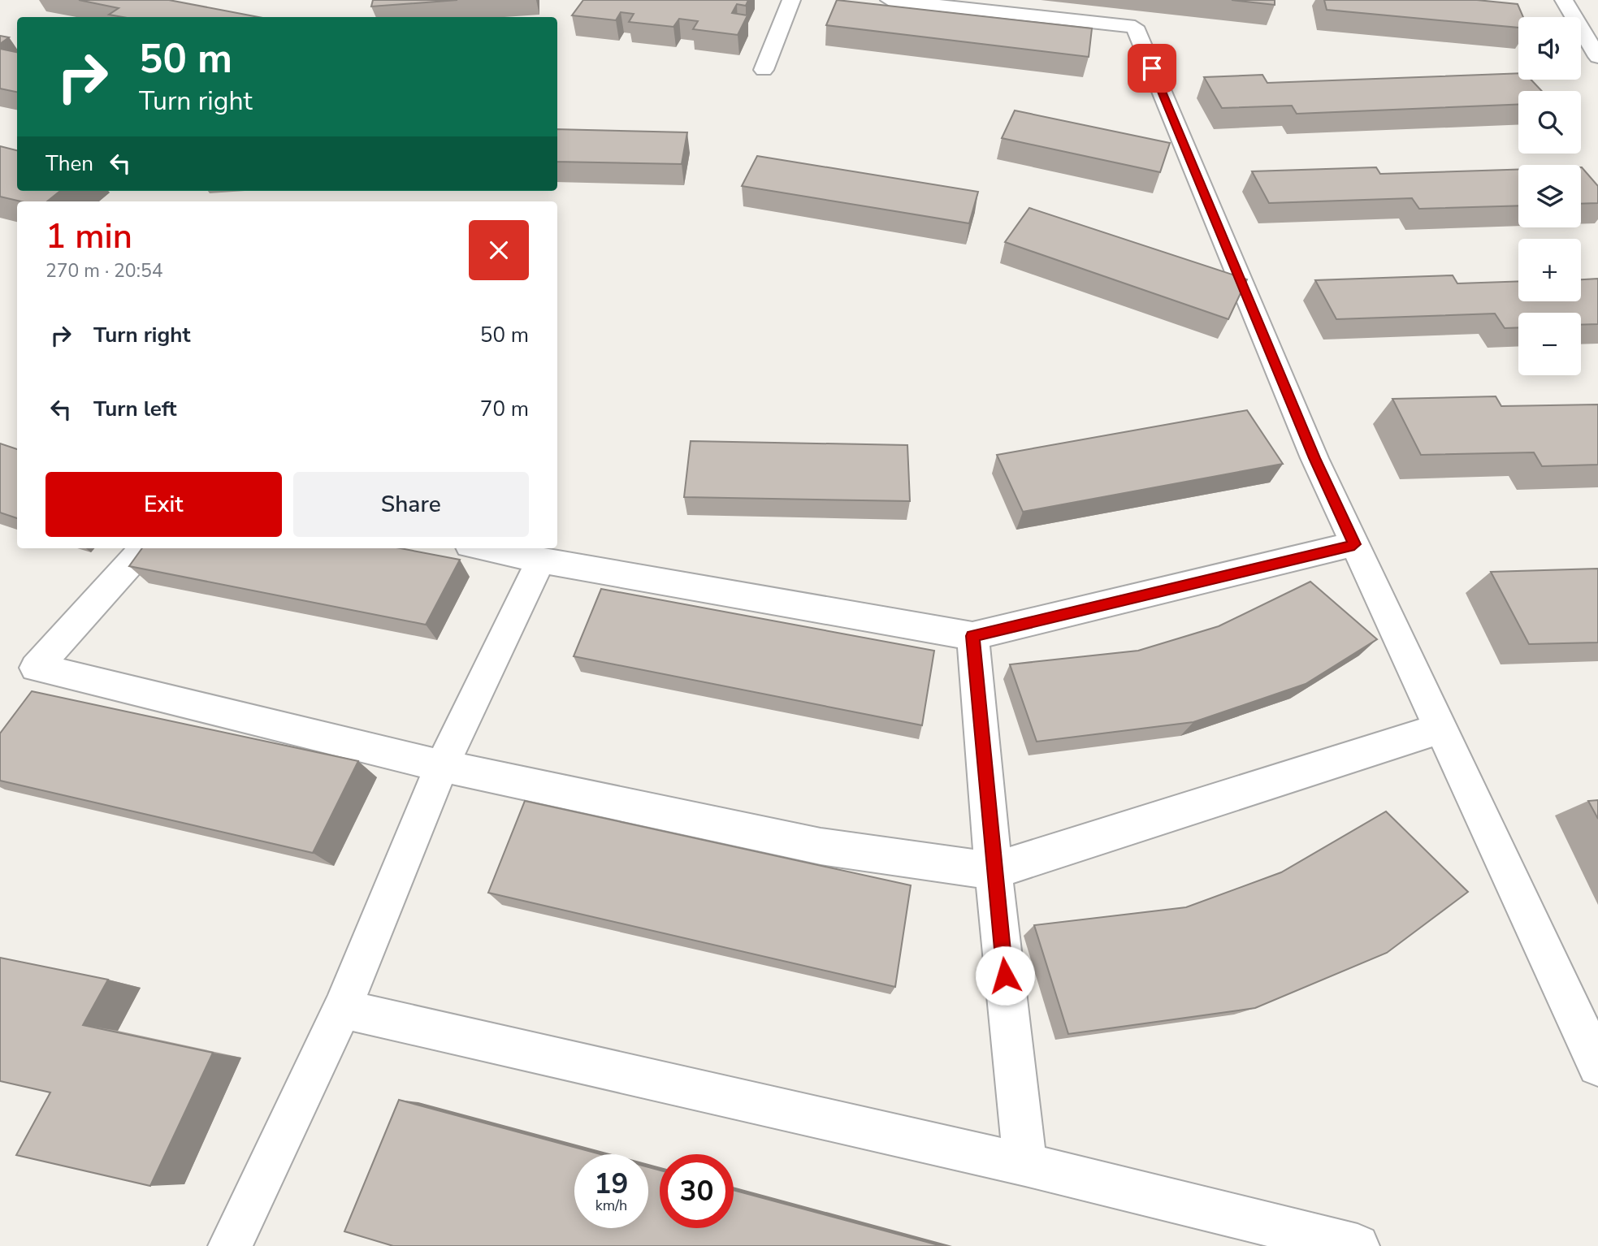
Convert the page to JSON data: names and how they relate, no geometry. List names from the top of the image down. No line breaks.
{"page":{"map_buttons":["+","−"],"turn":["50 m","Turn right"],"then":"Then","heading":["1 min","270 m · 20:54"],"list":[{"name":"Turn right","value":"50 m"},{"name":"Turn left","value":"70 m"}],"buttons":["Exit","Share"],"speed":"19 km/h","limit":"30"}}
